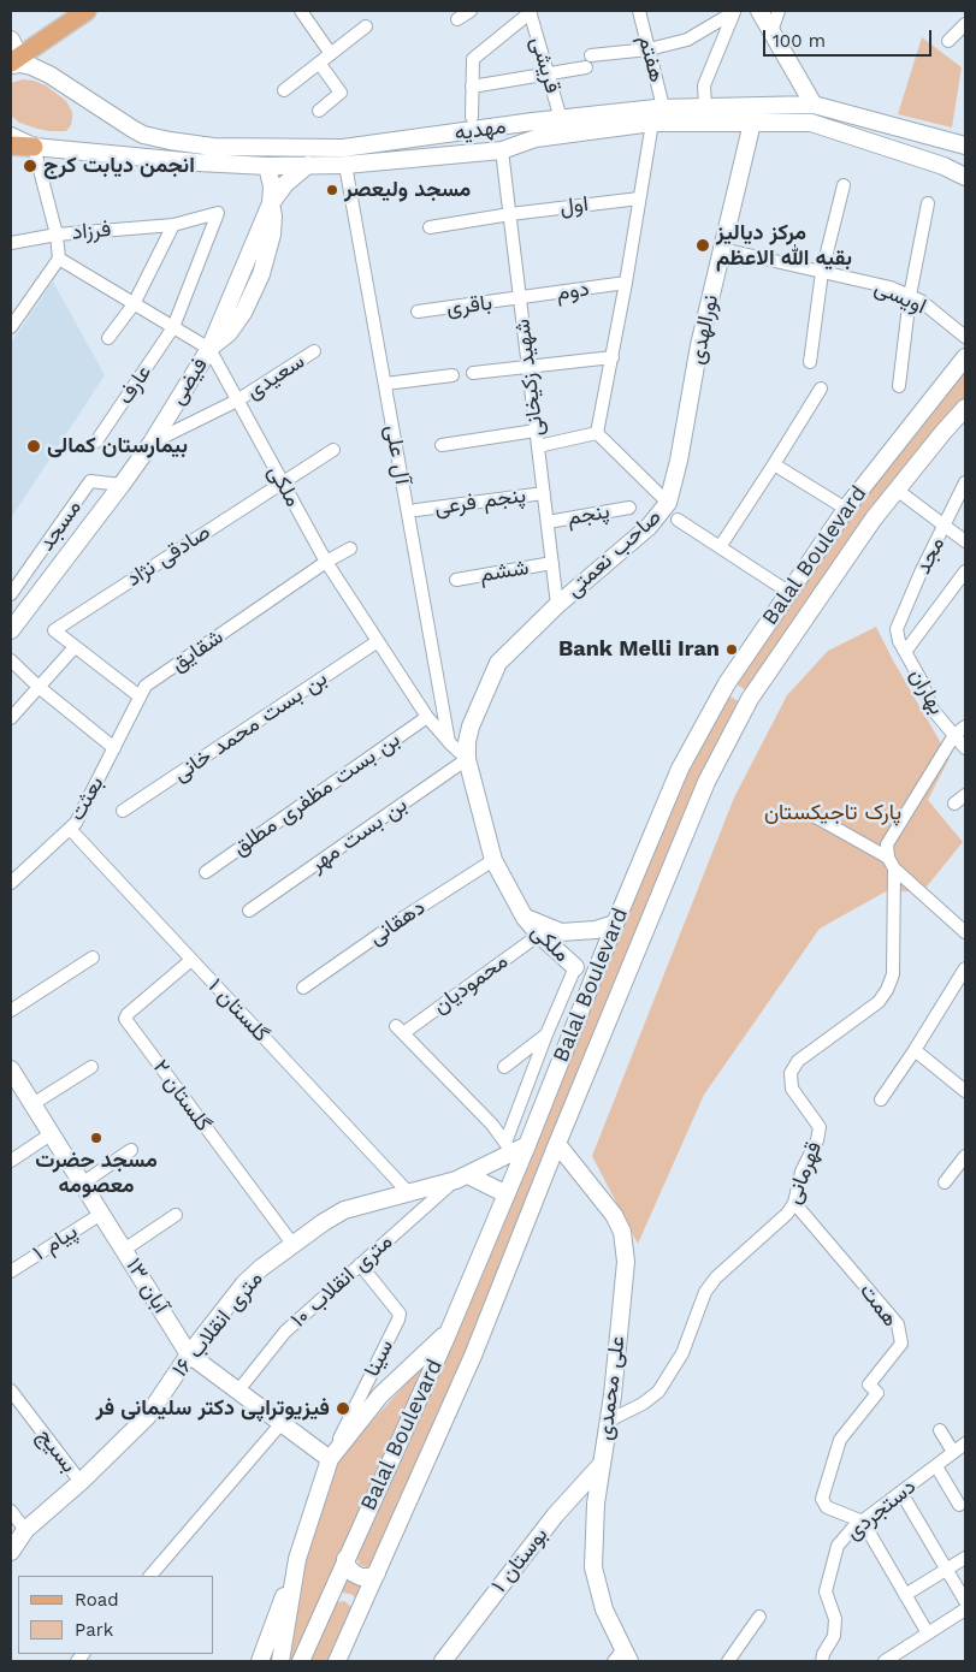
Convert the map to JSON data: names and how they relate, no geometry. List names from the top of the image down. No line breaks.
{"streets":{"main road":["مهدیه","نورالهدی","فیضی","ملکی","صاحب نعمتی","Balal Boulevard","۱۳ آبان","۱۶ متری انقلاب","علی محمدی","بوستان ۱"],"street":["هفتم","قریشی","اول","فرزاد","دوم","اویسی","باقری","سعیدی","شهید زکیخانی","عارف","آل علی","پنجم فرعی","پنجم","مسجد","صادقی نژاد","مجد","ششم","شقایق","بهاران","بن بست محمد خانی","بن بست مظفری مطلق","بعثت","بن بست مهر","دهقانی","محمودیان","گلستان ۱","گلستان ۲","قهرمانی","پیام ۱","۱۰ متری انقلاب","همت","سینا","بسیج","دستجردی"]},"crossings":[["هفتم","مهدیه"],["قریشی","مهدیه"],["مهدیه","نورالهدی"],["مهدیه","شهید زکیخانی"],["مهدیه","آل علی"],["اول","شهید زکیخانی"],["فرزاد","فیضی"],["دوم","باقری"],["دوم","شهید زکیخانی"],["اویسی","نورالهدی"],["باقری","شهید زکیخانی"],["نورالهدی","صاحب نعمتی"],["سعیدی","فیضی"],["سعیدی","ملکی"],["شهید زکیخانی","پنجم فرعی"],["شهید زکیخانی","پنجم"],["شهید زکیخانی","صاحب نعمتی"],["شهید زکیخانی","ششم"],["فیضی","عارف"],["فیضی","ملکی"],["فیضی","مسجد"],["آل علی","ملکی"],["ملکی","صاحب نعمتی"],["ملکی","صادقی نژاد"],["ملکی","Balal Boulevard"],["ملکی","شقایق"],["ملکی","بن بست محمد خانی"],["ملکی","بن بست مظفری مطلق"],["ملکی","بن بست مهر"],["ملکی","دهقانی"],["ملکی","محمودیان"],["صاحب نعمتی","بن بست مهر"],["Balal Boulevard","محمودیان"],["Balal Boulevard","۱۶ متری انقلاب"],["Balal Boulevard","علی محمدی"],["مجد","بهاران"],["شقایق","بعثت"],["بعثت","گلستان ۱"],["محمودیان","۱۶ متری انقلاب"],["گلستان ۱","گلستان ۲"],["گلستان ۱","۱۶ متری انقلاب"],["گلستان ۲","۱۶ متری انقلاب"],["قهرمانی","همت"],["قهرمانی","علی محمدی"],["پیام ۱","۱۳ آبان"],["۱۰ متری انقلاب","۱۳ آبان"],["۱۰ متری انقلاب","۱۶ متری انقلاب"],["۱۰ متری انقلاب","سینا"],["۱۳ آبان","۱۶ متری انقلاب"],["۱۳ آبان","سینا"],["همت","دستجردی"],["۱۶ متری انقلاب","بسیج"],["علی محمدی","بوستان ۱"]],"parks":["پارک تاجیکستان"],"places":["انجمن دیابت کرج","مسجد ولیعصر","مرکز دیالیز بقیه الله الاعظم","بیمارستان کمالی","Bank Melli Iran","مسجد حضرت معصومه","فیزیوتراپی دکتر سلیمانی فر"],"legend":["Road","Park"],"scale_bar":"100 m"}
